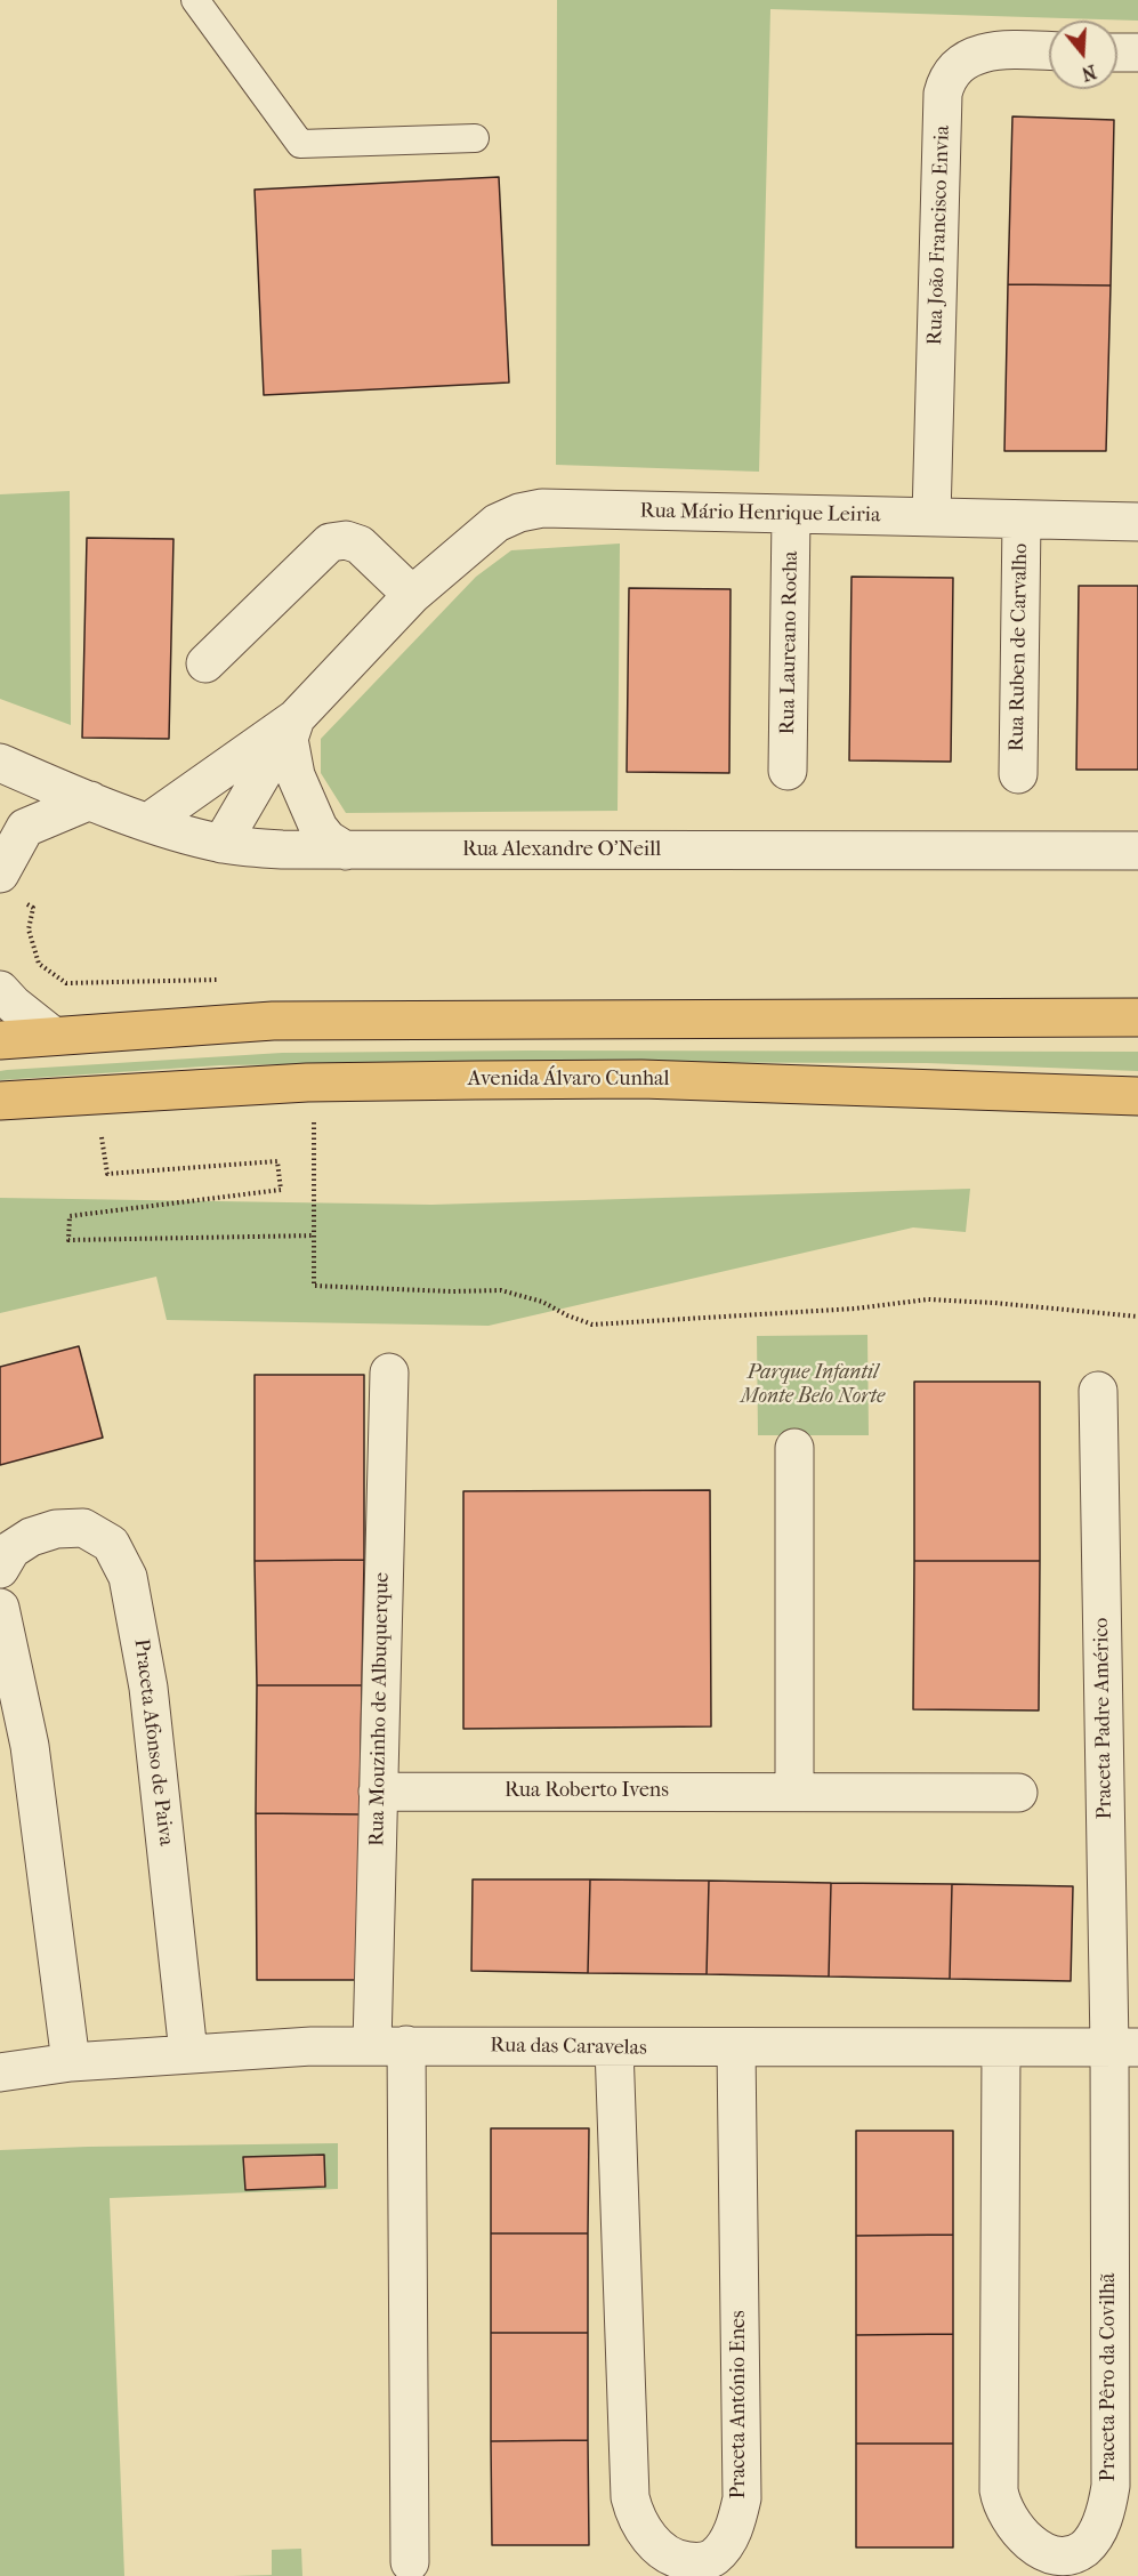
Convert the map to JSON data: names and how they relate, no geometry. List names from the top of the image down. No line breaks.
{"streets":{"main road":["Avenida Álvaro Cunhal"],"street":["Rua João Francisco Envia","Rua Mário Henrique Leiria","Rua Laureano Rocha","Rua Ruben de Carvalho","Rua Alexandre O'Neill","Rua Mouzinho de Albuquerque","Praceta Padre Américo","Praceta Afonso de Paiva","Rua Roberto Ivens","Rua das Caravelas","Praceta Pêro da Covilhã","Praceta António Enes"]},"crossings":[["Rua João Francisco Envia","Rua Mário Henrique Leiria"],["Rua Mário Henrique Leiria","Rua Laureano Rocha"],["Rua Mário Henrique Leiria","Rua Ruben de Carvalho"],["Rua Mário Henrique Leiria","Rua Alexandre O'Neill"],["Rua Mouzinho de Albuquerque","Rua Roberto Ivens"],["Rua Mouzinho de Albuquerque","Rua das Caravelas"],["Praceta Padre Américo","Rua das Caravelas"],["Praceta Padre Américo","Praceta Pêro da Covilhã"],["Praceta Afonso de Paiva","Rua das Caravelas"],["Rua das Caravelas","Praceta Pêro da Covilhã"],["Rua das Caravelas","Praceta António Enes"]],"parks":["Parque Infantil Monte Belo Norte"],"north":"bottom"}
